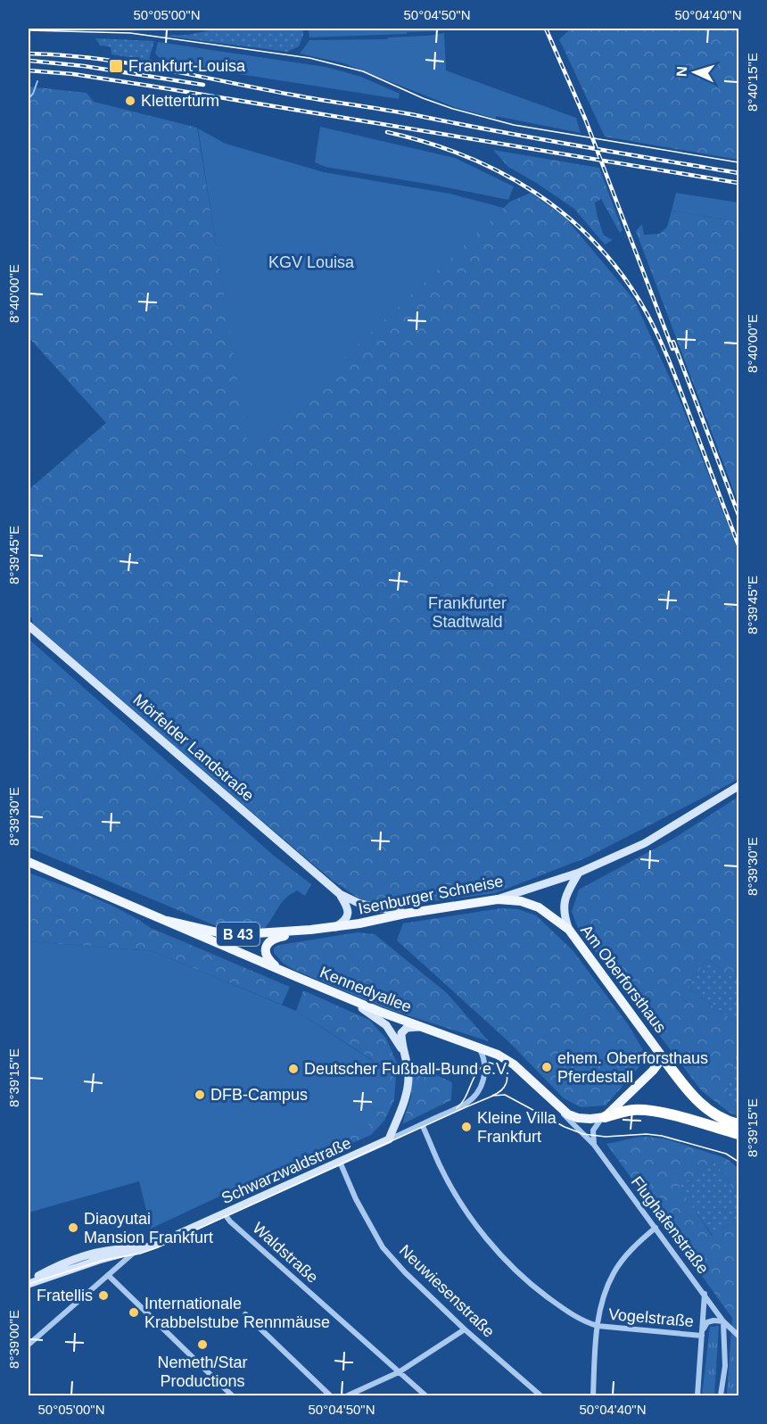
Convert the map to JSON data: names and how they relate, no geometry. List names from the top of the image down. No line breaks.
{"streets":{"highway":["B 43"],"main road":["Mörfelder Landstraße","Isenburger Schneise","Am Oberforsthaus","Kennedyallee","Schwarzwaldstraße"],"street":["Flughafenstraße","Waldstraße","Neuwiesenstraße","Vogelstraße"]},"crossings":[["Mörfelder Landstraße","Isenburger Schneise"],["Isenburger Schneise","Am Oberforsthaus"],["Isenburger Schneise","Kennedyallee"],["B 43","Am Oberforsthaus"],["B 43","Kennedyallee"],["Kennedyallee","Schwarzwaldstraße"],["Kennedyallee","Flughafenstraße"],["Schwarzwaldstraße","Waldstraße"],["Schwarzwaldstraße","Neuwiesenstraße"]],"parks":["KGV Louisa","Frankfurter Stadtwald"],"places":{"transit":["Frankfurt-Louisa"],"other":["Kletterturm","ehem. Oberforsthaus Pferdestall","Deutscher Fußball-Bund e.V.","DFB-Campus","Kleine Villa Frankfurt","Diaoyutai Mansion Frankfurt","Fratellis","Internationale Krabbelstube Rennmäuse","Nemeth/Star Productions"]},"north":"left","coordinates":["50°05'00\"N","50°04'50\"N","50°04'40\"N","8°40'15\"E","8°40'00\"E","8°39'45\"E","8°39'30\"E","8°39'15\"E","8°39'00\"E"]}
